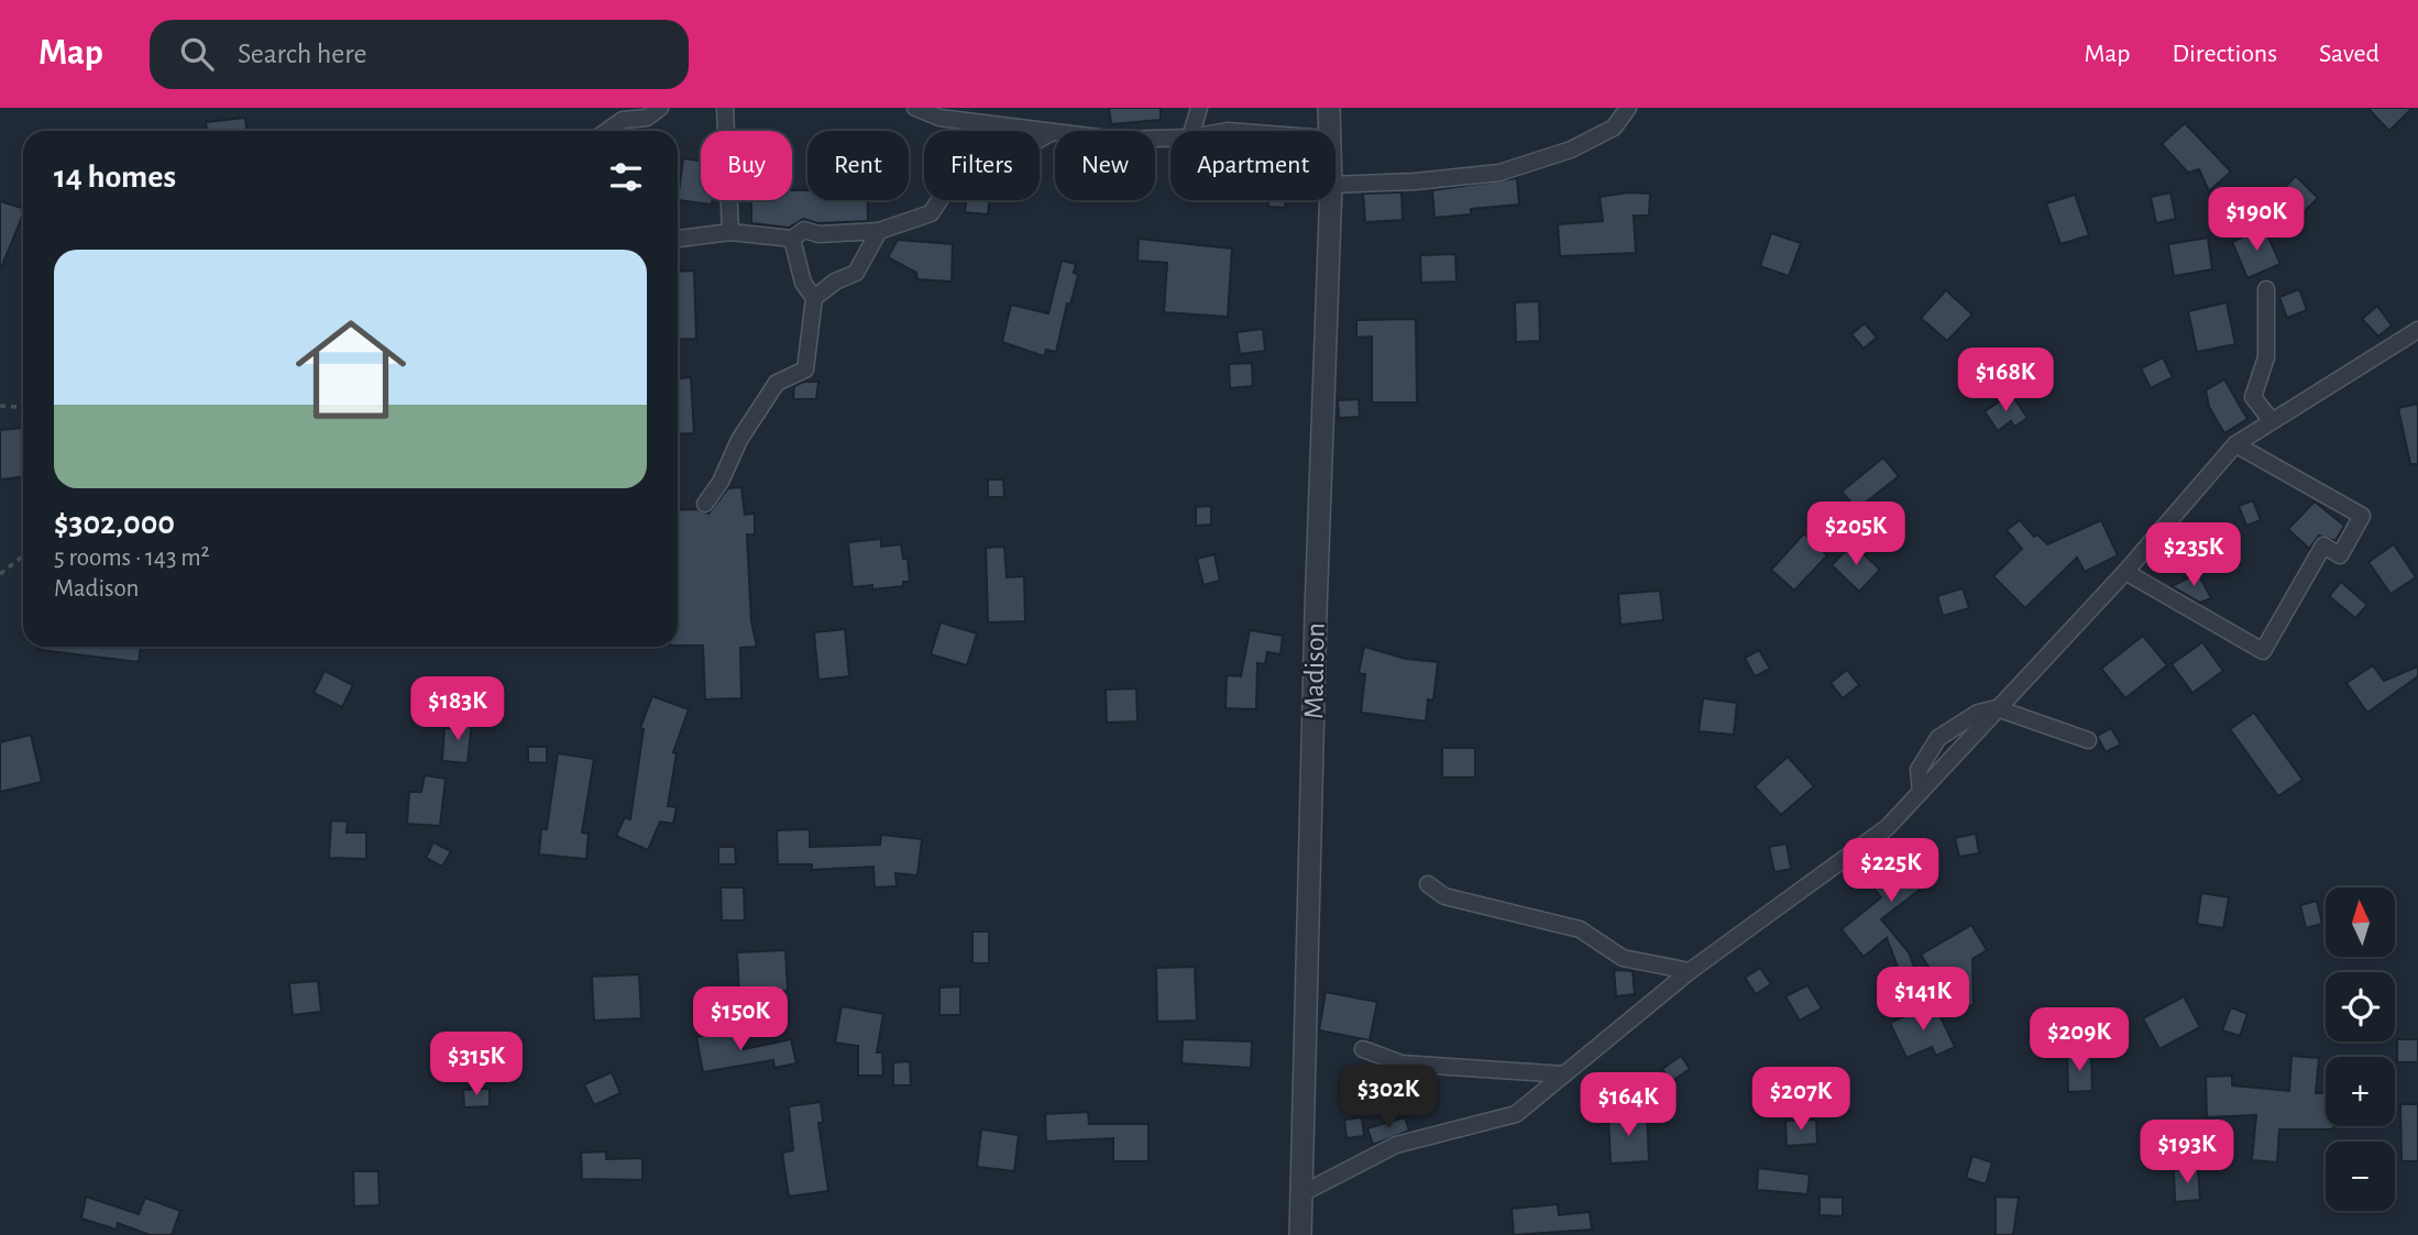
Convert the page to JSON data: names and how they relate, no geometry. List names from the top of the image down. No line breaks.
{"streets":{"street":["Madison"]},"north":"top","page":{"header":"Map","search":"Search here","nav":["Map","Directions","Saved"],"chip":["Buy","Rent","Filters","New","Apartment"],"heading":"14 homes","price":["$190K","$168K","$205K","$235K","$183K","$225K","$141K","$150K","$209K","$315K","$302K","$207K","$164K","$193K"],"list":[{"name":"$302,000","note":"5 rooms · 143 m² · Madison"}],"map_buttons":["+","−"]}}
